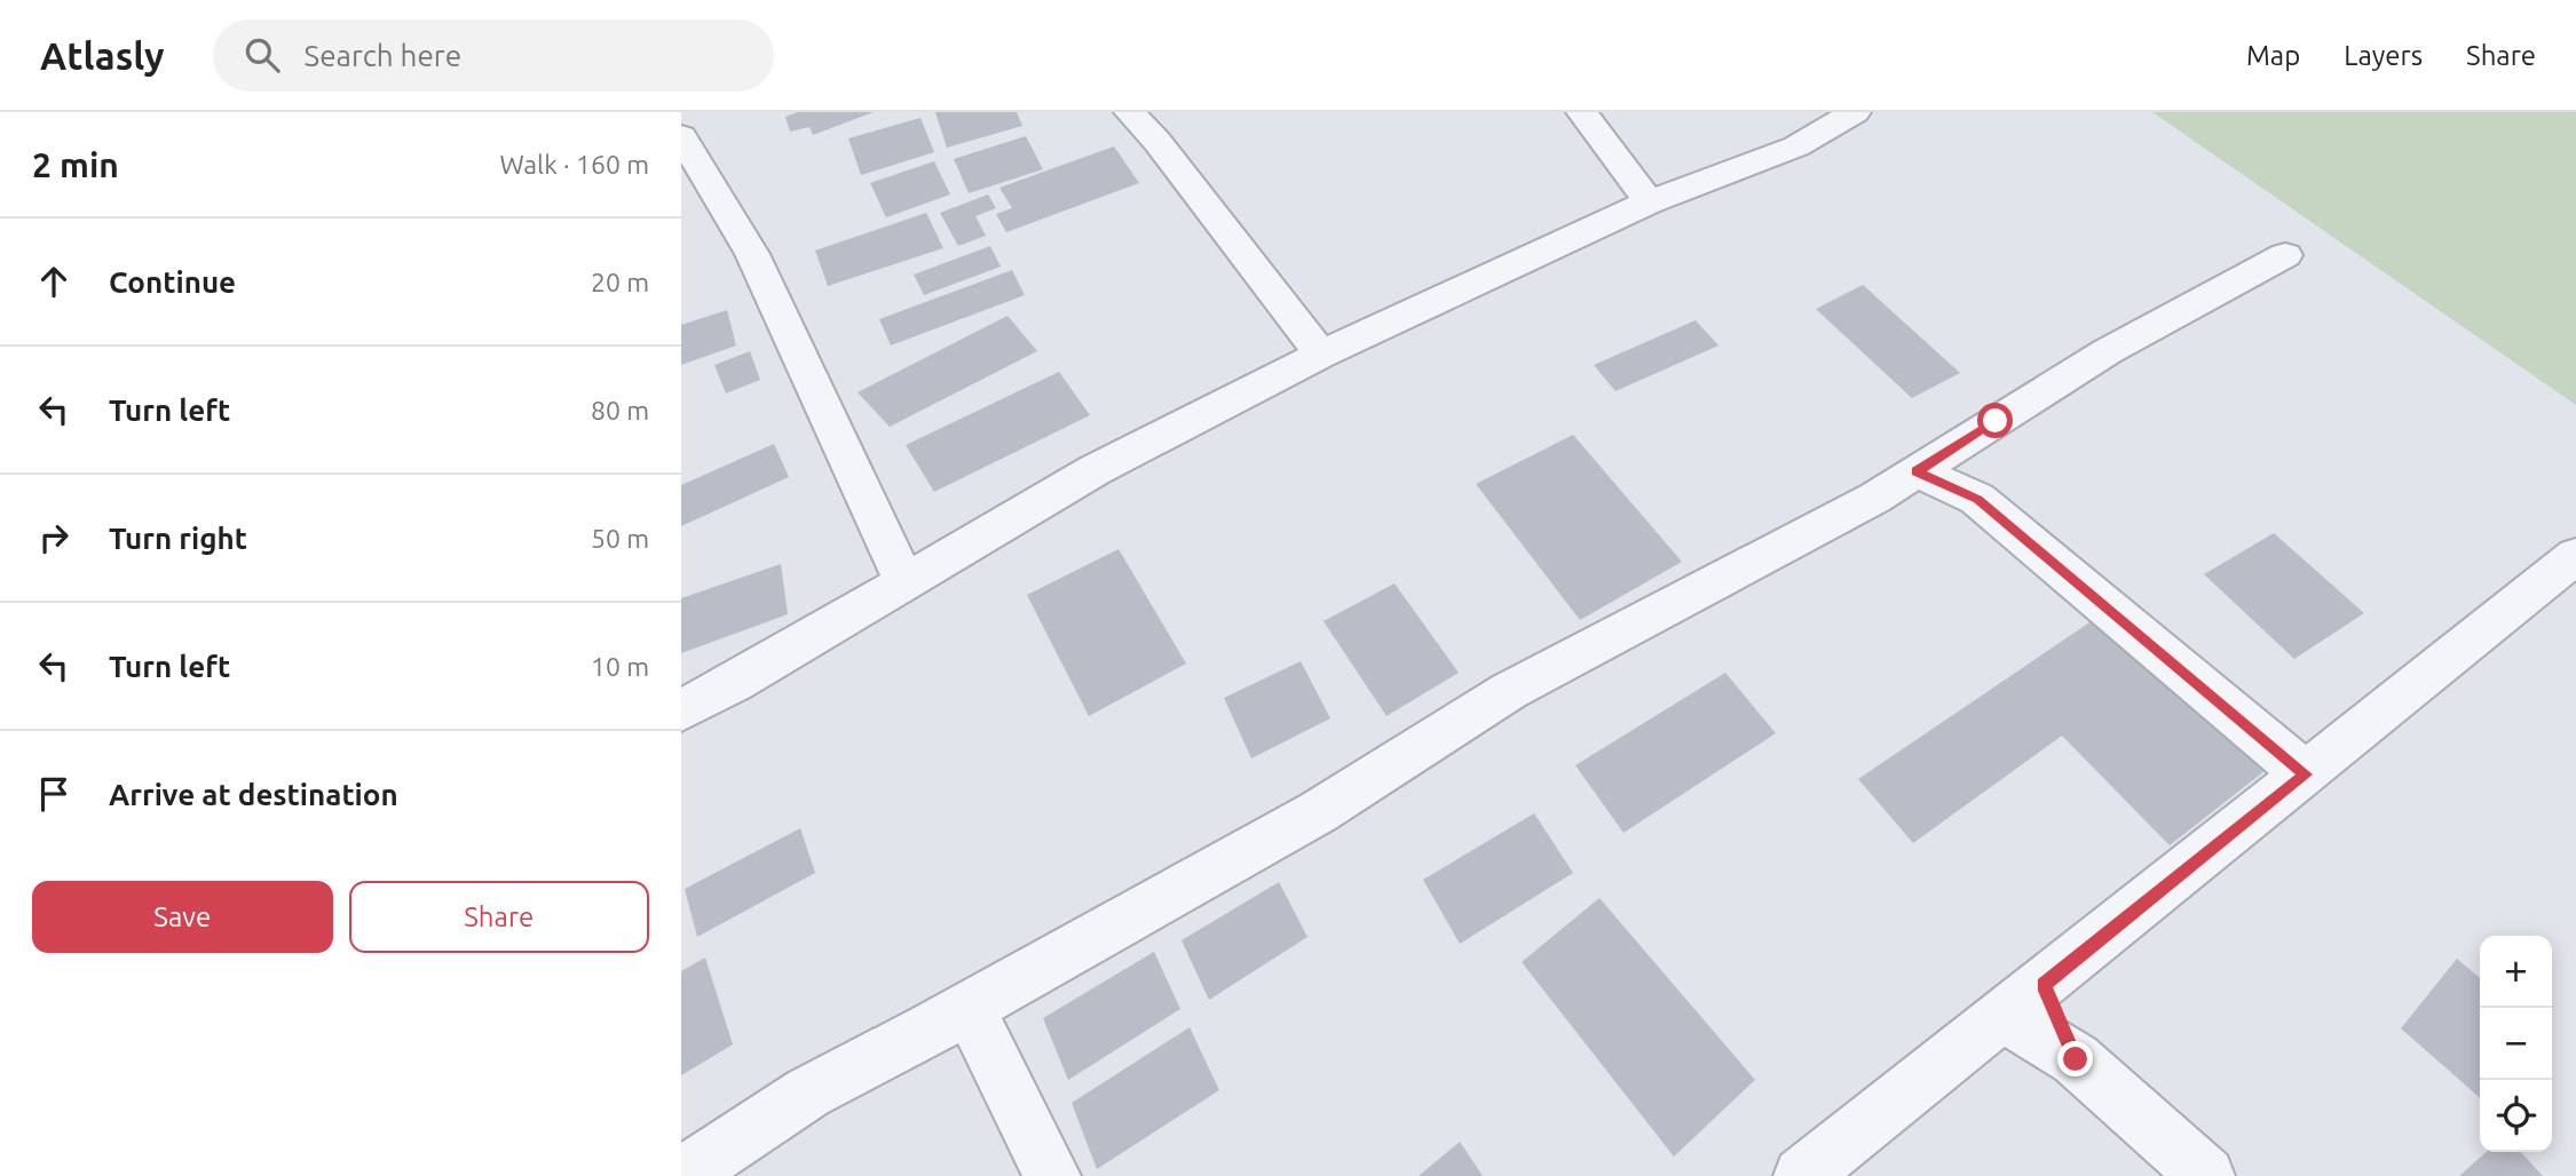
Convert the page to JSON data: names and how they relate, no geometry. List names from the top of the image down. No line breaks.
{"page":{"header":"Atlasly","search":"Search here","nav":["Map","Layers","Share"],"heading":["2 min","Walk · 160 m"],"list":[["Continue","20 m"],["Turn left","80 m"],["Turn right","50 m"],["Turn left","10 m"],"Arrive at destination"],"buttons":["Save","Share"],"map_buttons":["+","−"]}}
